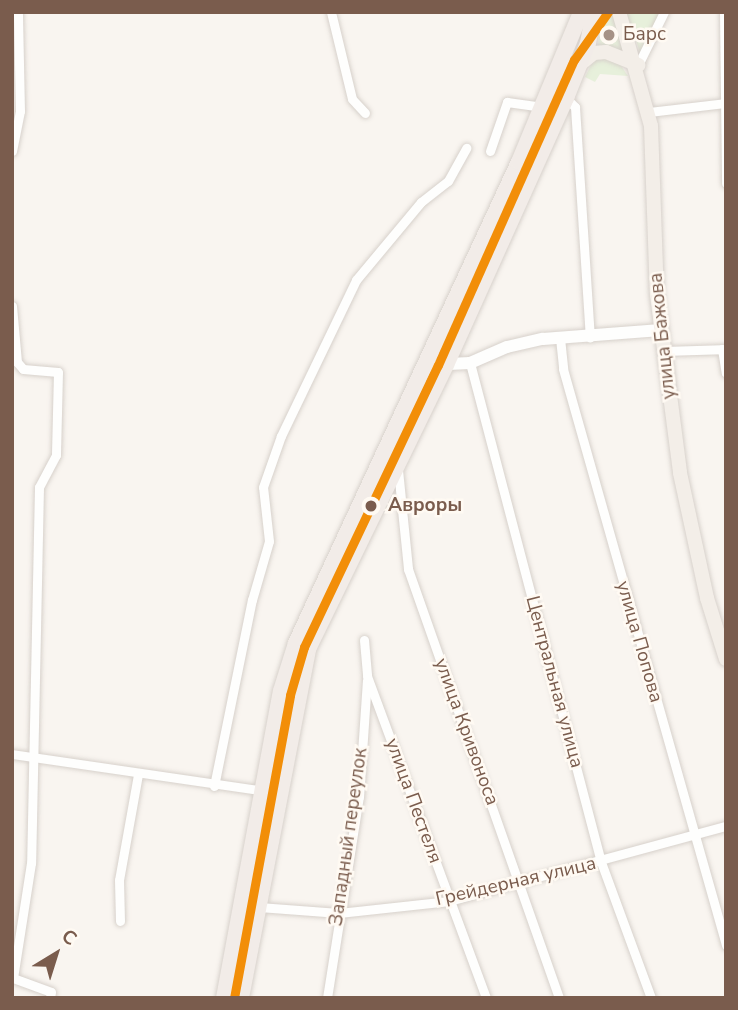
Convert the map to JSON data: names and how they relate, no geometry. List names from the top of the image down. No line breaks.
{"streets":{"main road":["улица Бажова"],"street":["улица Попова","Центральная улица","улица Кривоноса","улица Пестеля","Западный переулок","Грейдерная улица"]},"crossings":[["улица Попова","Грейдерная улица"],["Центральная улица","Грейдерная улица"],["улица Кривоноса","Грейдерная улица"],["улица Пестеля","Западный переулок"],["улица Пестеля","Грейдерная улица"],["Западный переулок","Грейдерная улица"]],"places":["Барс","Авроры"],"north":"top right"}
